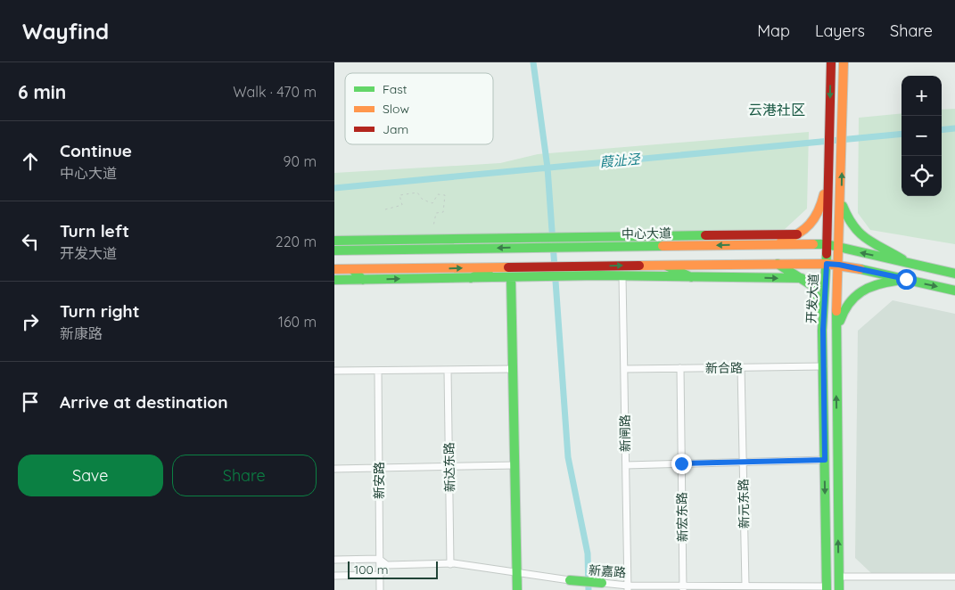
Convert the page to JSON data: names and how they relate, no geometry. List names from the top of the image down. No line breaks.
{"streets":{"main road":["中心大道","开发大道","新嘉路"],"street":["新合路","新闸路","新达东路","新安路","新元东路","新宏东路"]},"crossings":[["中心大道","开发大道"],["开发大道","新合路"],["开发大道","新嘉路"],["新合路","新闸路"],["新合路","新元东路"],["新合路","新宏东路"],["新闸路","新嘉路"],["新达东路","新嘉路"],["新元东路","新嘉路"],["新宏东路","新嘉路"]],"districts":["云港社区"],"water":["葭沚泾"],"legend":["Fast","Slow","Jam"],"scale_bar":"100 m","page":{"header":"Wayfind","nav":["Map","Layers","Share"],"heading":["6 min","Walk · 470 m"],"map_buttons":["+","−"],"list":[["Continue","中心大道","90 m"],["Turn left","开发大道","220 m"],["Turn right","新康路","160 m"],"Arrive at destination"],"buttons":["Save","Share"],"scale":"100 m"}}
